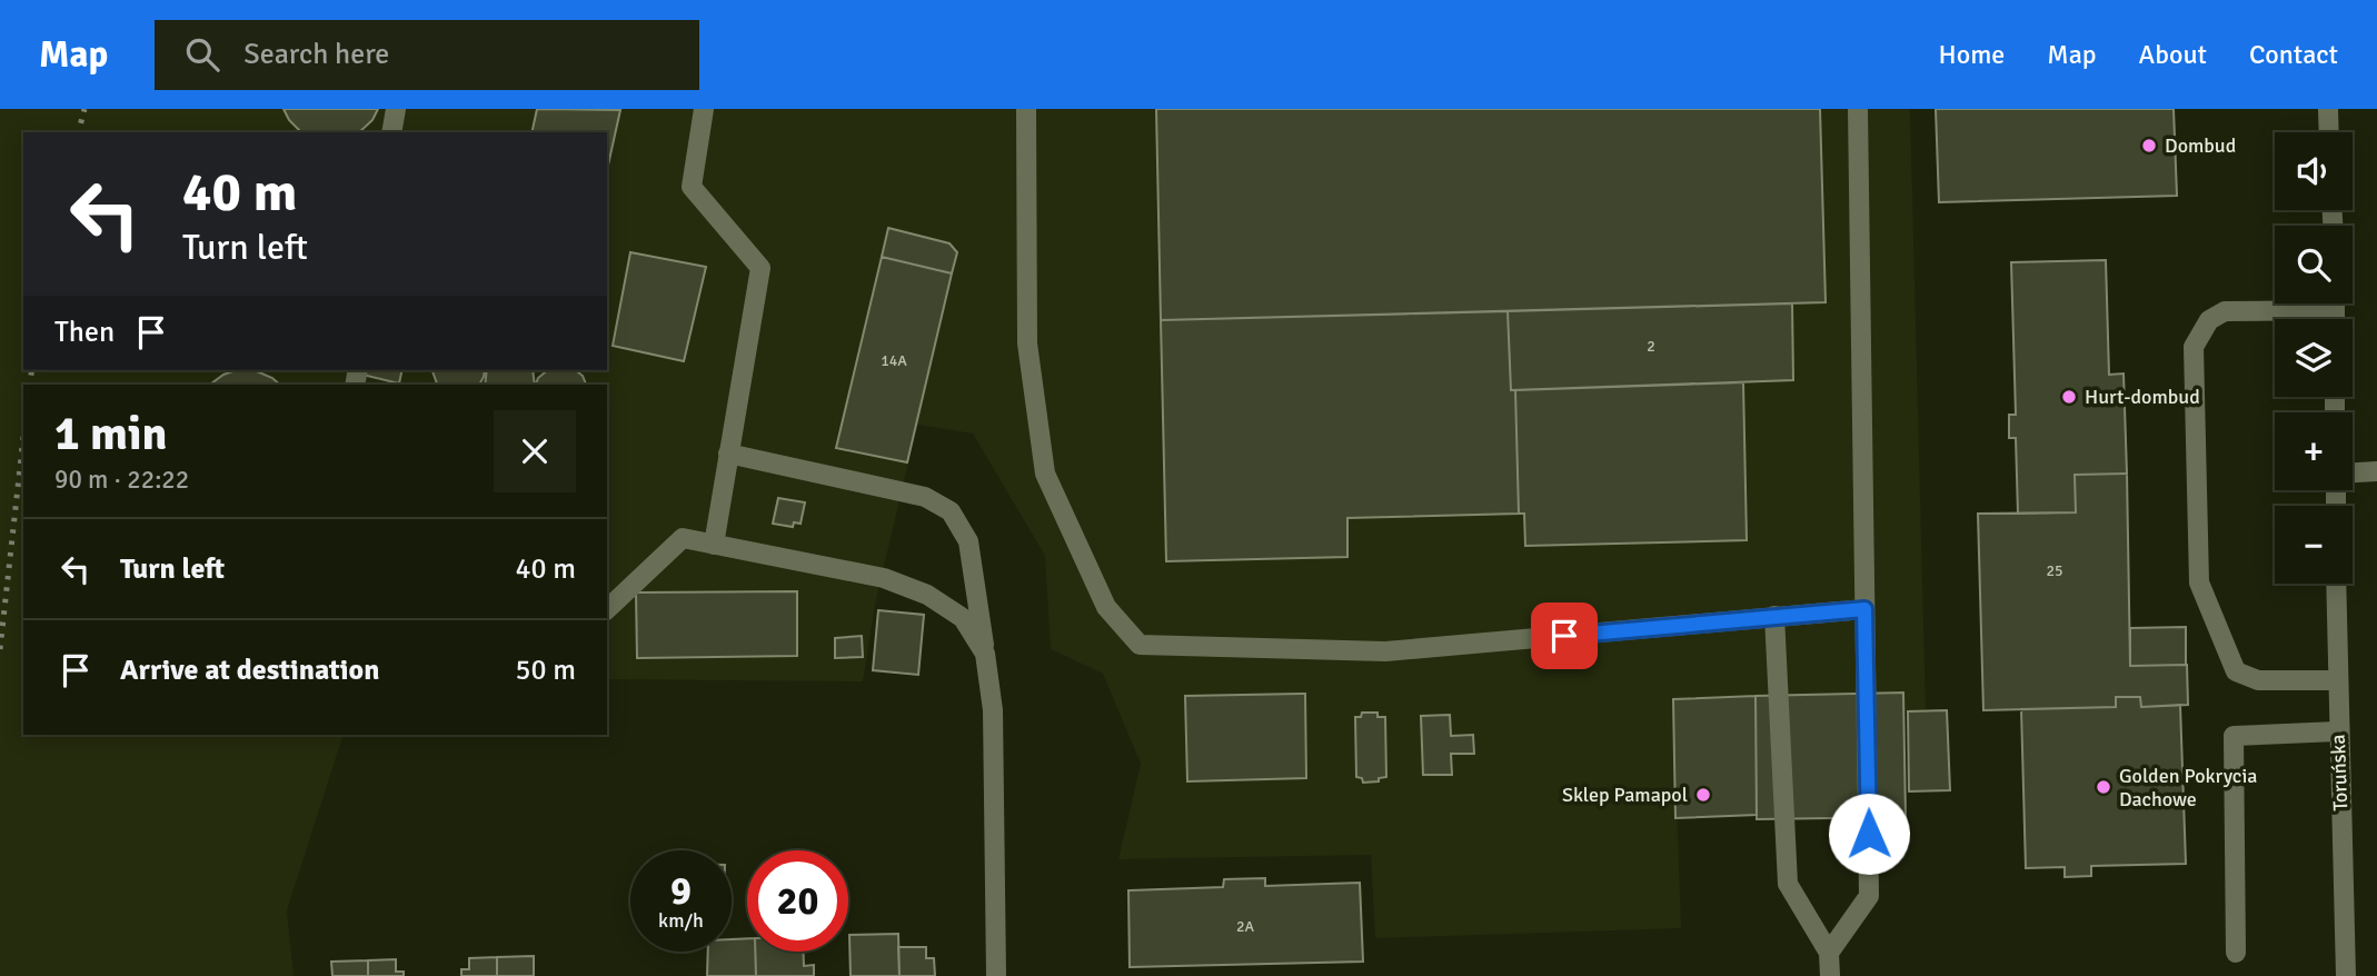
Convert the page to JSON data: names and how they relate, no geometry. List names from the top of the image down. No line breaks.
{"streets":{"street":["Toruńska"]},"places":["Dombud","Hurt-dombud","Golden Pokrycia Dachowe","Sklep Pamapol"],"house_numbers":["2","14A","25","2A"],"page":{"header":"Map","search":"Search here","nav":["Home","Map","About","Contact"],"map_buttons":["+","−"],"turn":["40 m","Turn left"],"then":"Then","heading":["1 min","90 m · 22:22"],"list":[{"name":"Turn left","value":"40 m"},{"name":"Arrive at destination","value":"50 m"}],"speed":"9 km/h","limit":"20"}}
